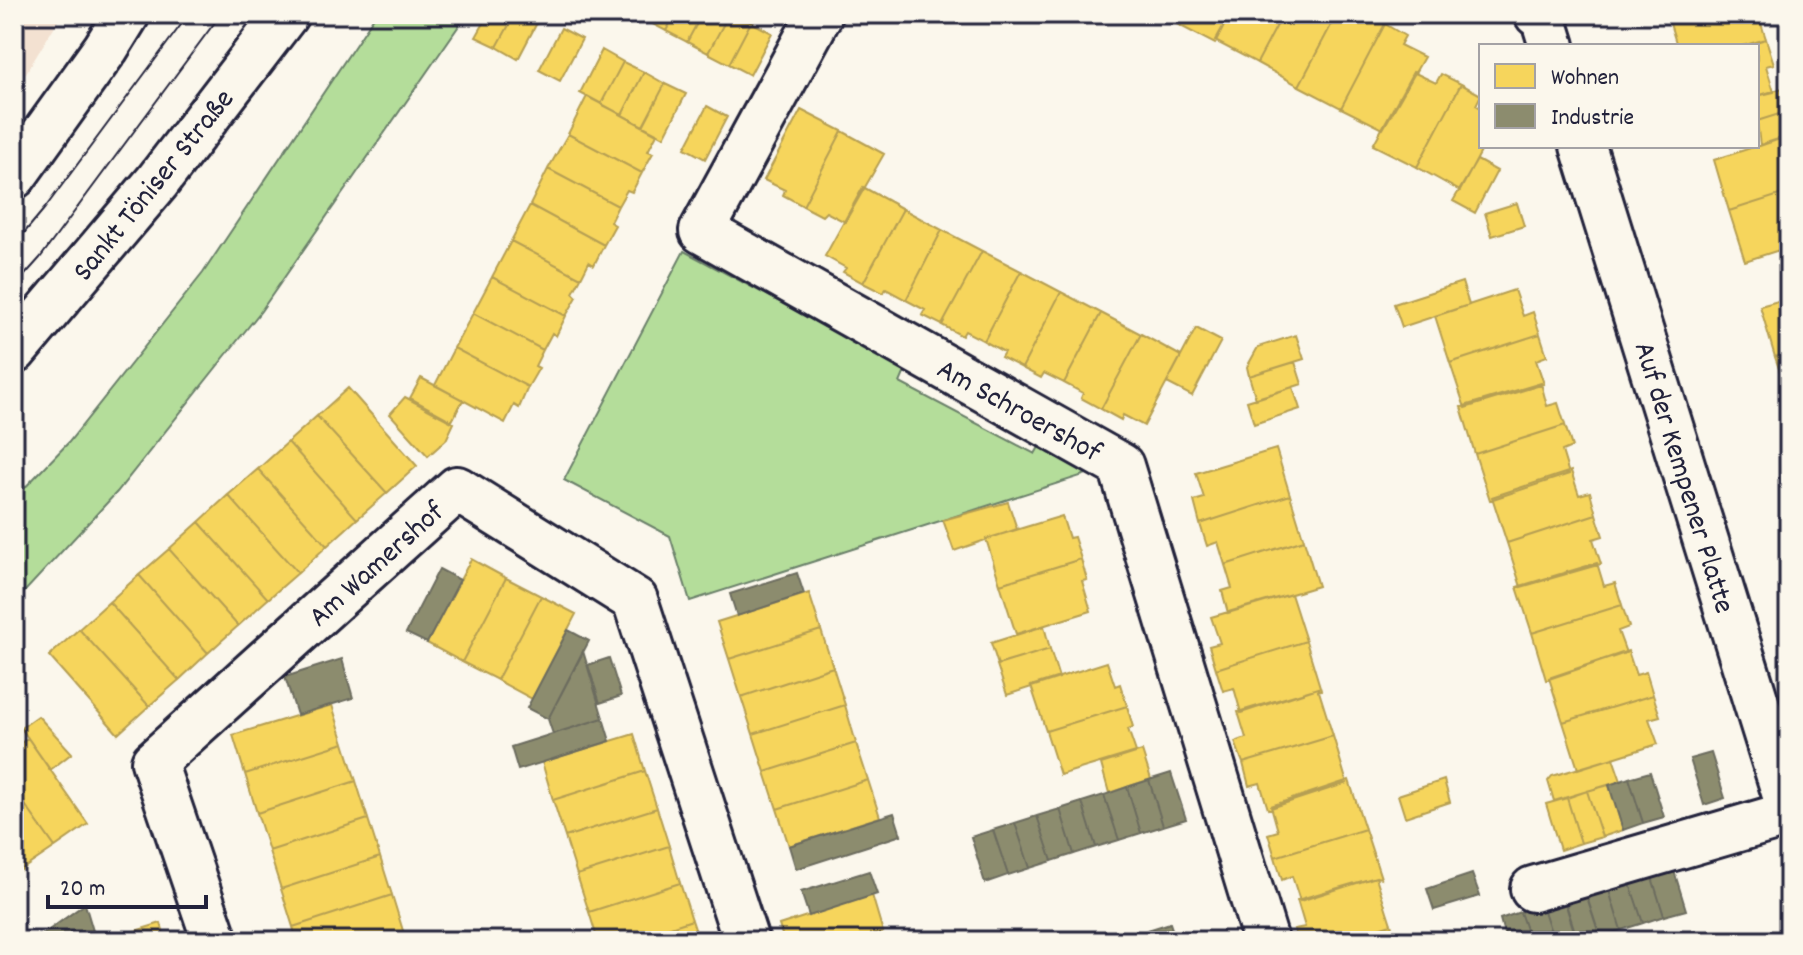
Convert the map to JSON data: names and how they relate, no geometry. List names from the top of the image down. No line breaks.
{"streets":{"street":["Sankt Töniser Straße","Am Schroershof","Auf der Kempener Platte","Am Wamershof"]},"legend":["Wohnen","Industrie"],"scale_bar":"20 m"}
